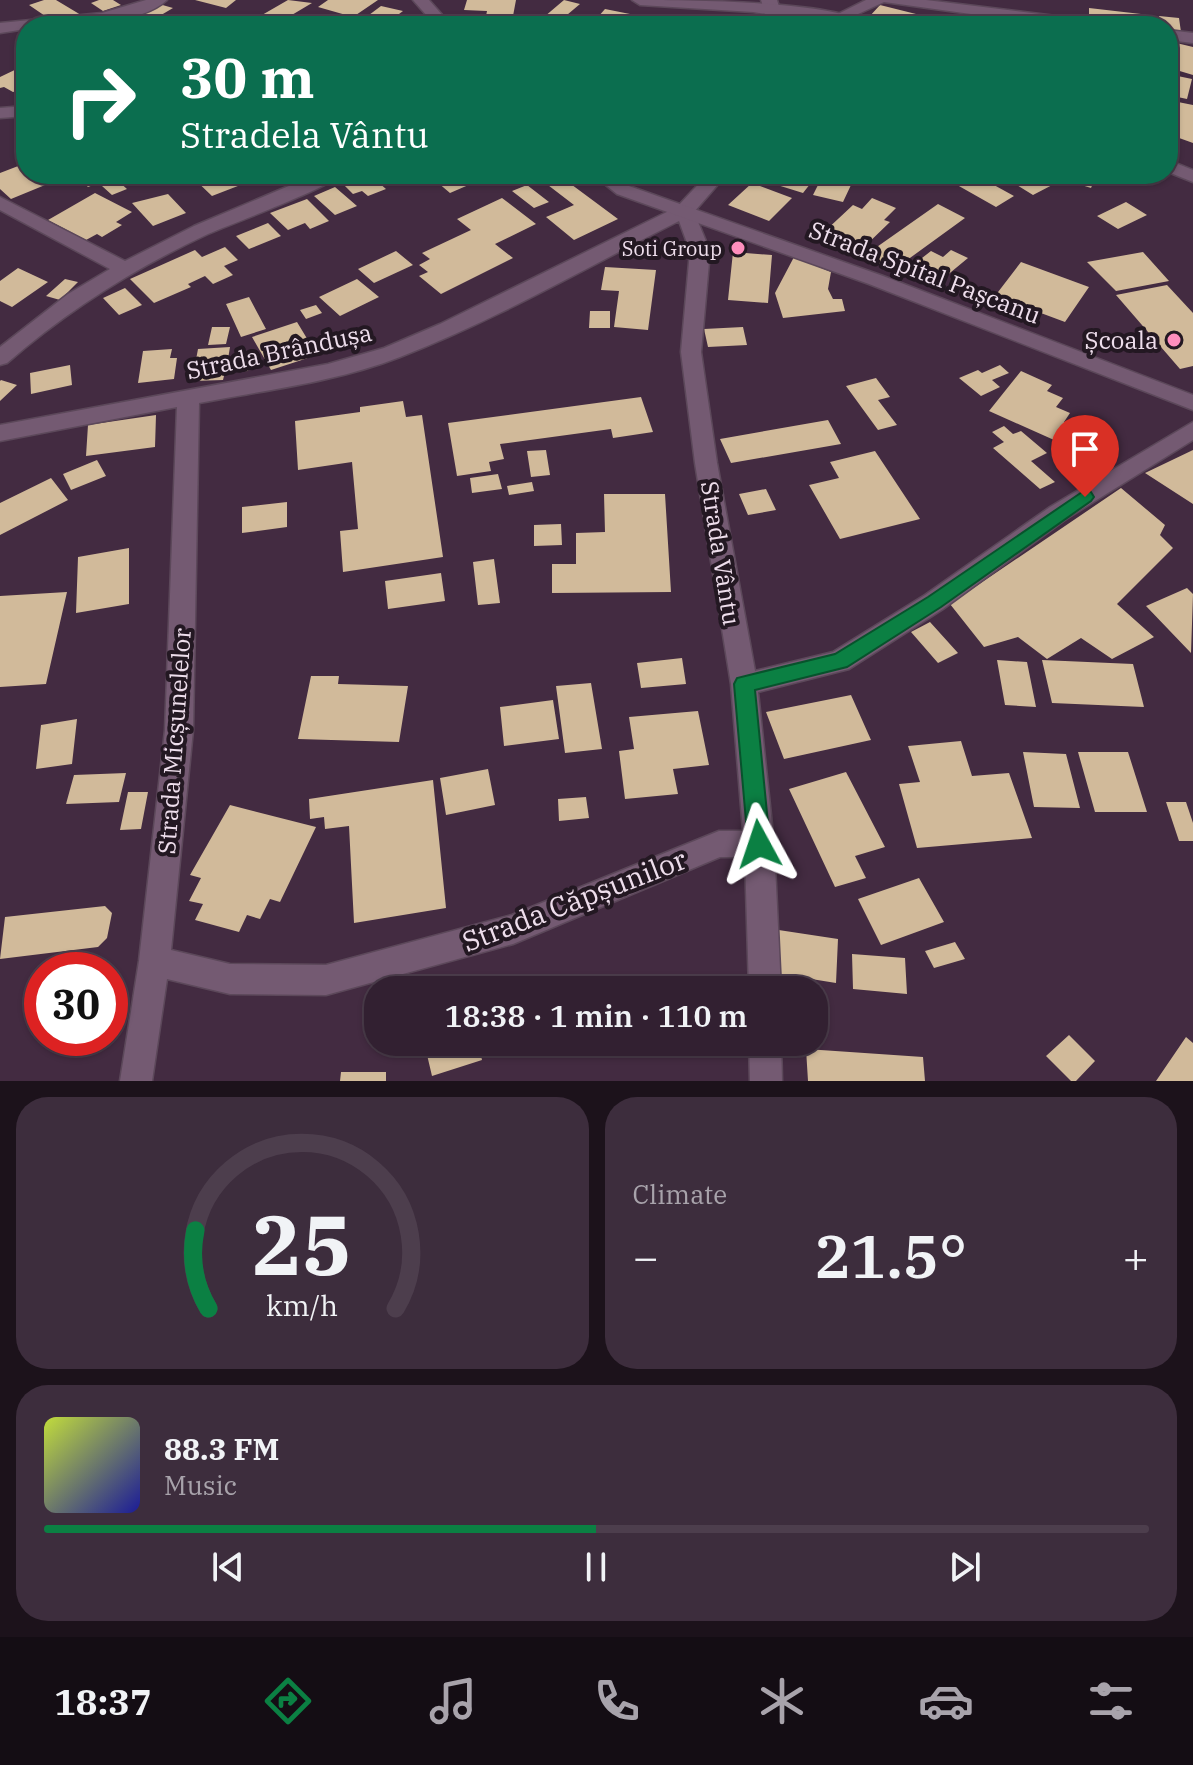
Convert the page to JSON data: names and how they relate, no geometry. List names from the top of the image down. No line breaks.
{"streets":{"street":["Strada Spital Pașcanu","Strada Brândușa","Strada Vântu","Strada Micșunelelor","Strada Căpșunilor"]},"crossings":[["Strada Spital Pașcanu","Strada Brândușa"],["Strada Spital Pașcanu","Strada Vântu"],["Strada Brândușa","Strada Vântu"],["Strada Brândușa","Strada Micșunelelor"],["Strada Vântu","Strada Căpșunilor"],["Strada Micșunelelor","Strada Căpșunilor"]],"places":["Soti Group","Școala"],"page":{"turn":["30 m","Stradela Vântu"],"limit":"30","trip":"18:38 · 1 min · 110 m","tile":"Climate","heat":["−","21.5°","+"],"song":["88.3 FM","Music"],"tabs":"18:37","gauge":["25","km/h"]}}
